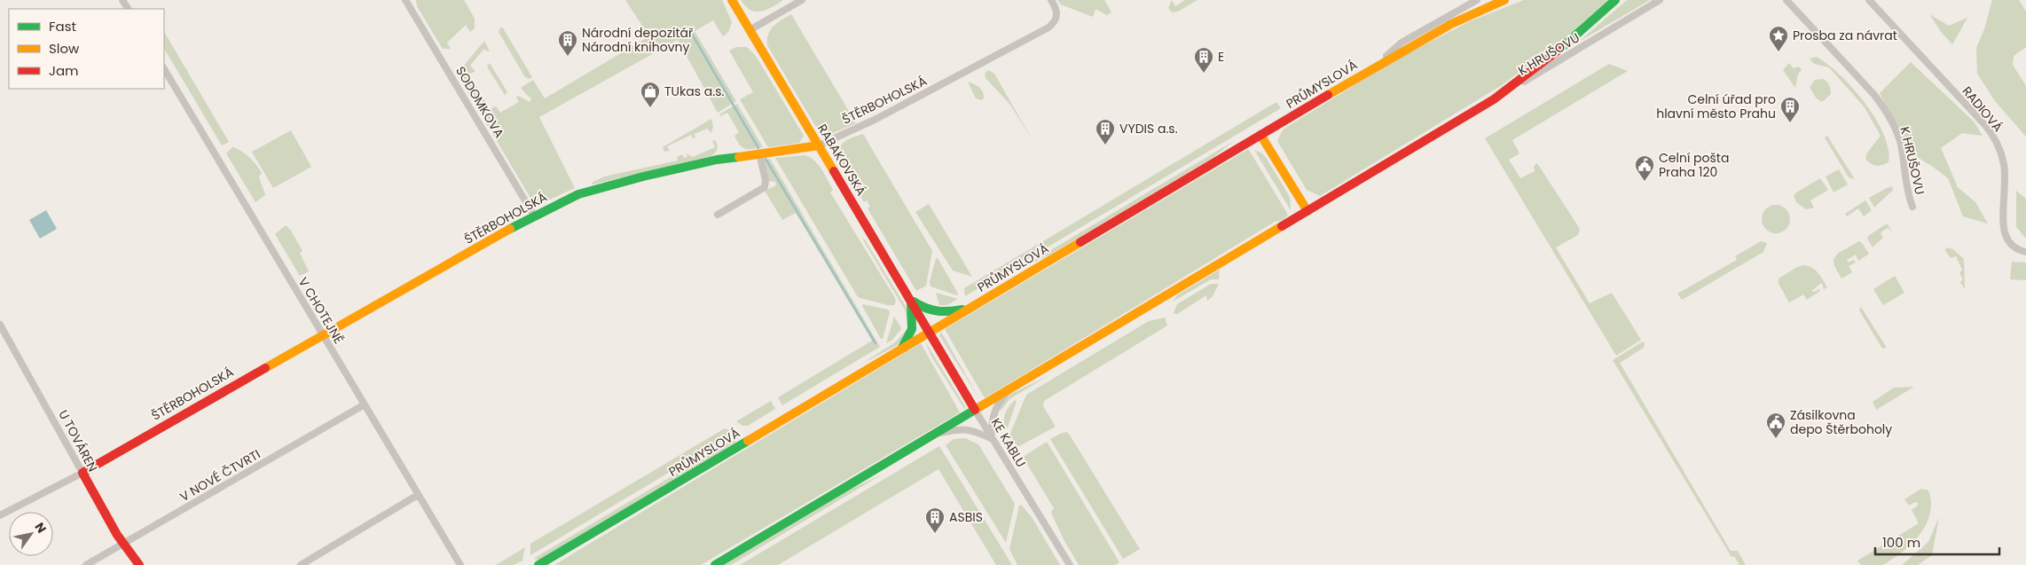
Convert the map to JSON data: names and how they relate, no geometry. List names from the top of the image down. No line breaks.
{"streets":{"main road":["PRŮMYSLOVÁ","ŠTĚRBOHOLSKÁ","RABAKOVSKÁ","U TOVÁREN","KE KABLU"],"street":["K HRUŠOVU","SODOMKOVA","RADIOVÁ","V CHOTEJNĚ","V NOVÉ ČTVRTI"]},"crossings":[["PRŮMYSLOVÁ","RABAKOVSKÁ"],["PRŮMYSLOVÁ","KE KABLU"],["ŠTĚRBOHOLSKÁ","SODOMKOVA"],["ŠTĚRBOHOLSKÁ","RABAKOVSKÁ"],["ŠTĚRBOHOLSKÁ","V CHOTEJNĚ"],["ŠTĚRBOHOLSKÁ","U TOVÁREN"],["RABAKOVSKÁ","KE KABLU"],["V CHOTEJNĚ","V NOVÉ ČTVRTI"],["U TOVÁREN","V NOVÉ ČTVRTI"]],"places":{"place":["Prosba za návrat"],"building":["Národní depozitář Národní knihovny","E","Celní úřad pro hlavní město Prahu","VYDIS a.s.","ASBIS"],"shop":["TUkas a.s."],"public building":["Celní pošta Praha 120","Zásilkovna depo Štěrboholy"]},"legend":["Fast","Slow","Jam"],"scale_bar":"100 m","north":"top right"}
